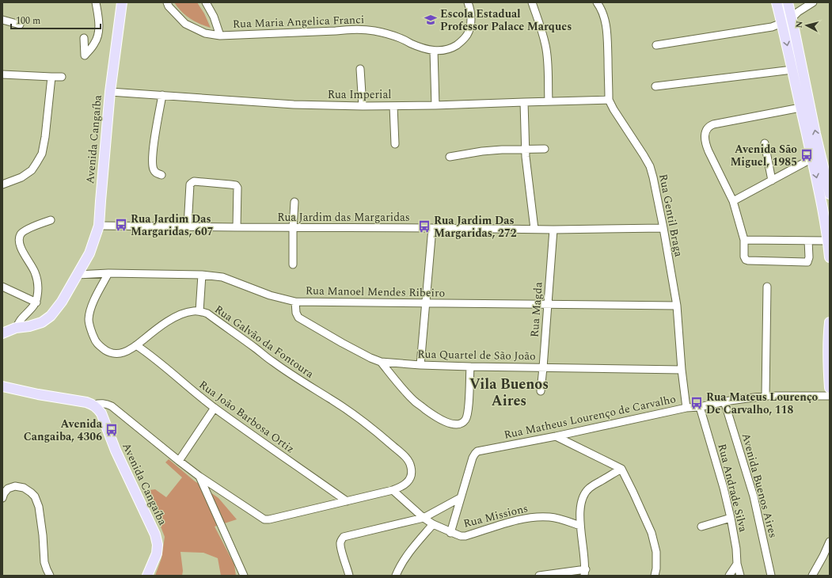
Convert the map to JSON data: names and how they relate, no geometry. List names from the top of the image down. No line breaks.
{"streets":{"main road":["Avenida Cangaíba"],"street":["Rua Maria Angelica Franci","Rua Imperial","Rua Gentil Braga","Rua Jardim das Margaridas","Rua Manoel Mendes Ribeiro","Rua Magda","Rua Galvão da Fontoura","Rua Quartel de São João","Rua João Barbosa Ortiz","Rua Matheus Lourenço de Carvalho","Avenida Buenos Aires","Rua Andrade Silva","Rua Missions"]},"crossings":[["Rua Imperial","Avenida Cangaíba"],["Rua Imperial","Rua Gentil Braga"],["Avenida Cangaíba","Rua Jardim das Margaridas"],["Avenida Cangaíba","Rua Manoel Mendes Ribeiro"],["Rua Gentil Braga","Rua Jardim das Margaridas"],["Rua Gentil Braga","Rua Manoel Mendes Ribeiro"],["Rua Gentil Braga","Rua Quartel de São João"],["Rua Gentil Braga","Rua Matheus Lourenço de Carvalho"],["Rua Jardim das Margaridas","Rua Magda"],["Rua Manoel Mendes Ribeiro","Rua Magda"],["Rua Manoel Mendes Ribeiro","Rua Galvão da Fontoura"],["Rua Manoel Mendes Ribeiro","Rua Quartel de São João"],["Rua Magda","Rua Quartel de São João"],["Rua Galvão da Fontoura","Rua João Barbosa Ortiz"],["Rua Galvão da Fontoura","Rua Missions"],["Rua Matheus Lourenço de Carvalho","Avenida Buenos Aires"],["Rua Matheus Lourenço de Carvalho","Rua Andrade Silva"],["Rua Matheus Lourenço de Carvalho","Rua Missions"]],"districts":["Vila Buenos Aires"],"places":{"school or university":["Escola Estadual Professor Palace Marques"],"bus stop":["Avenida São Miguel, 1985","Rua Jardim Das Margaridas, 607","Rua Jardim Das Margaridas, 272","Rua Mateus Lourenço De Carvalho, 118","Avenida Cangaiba, 4306"]},"scale_bar":"100 m","north":"left"}
